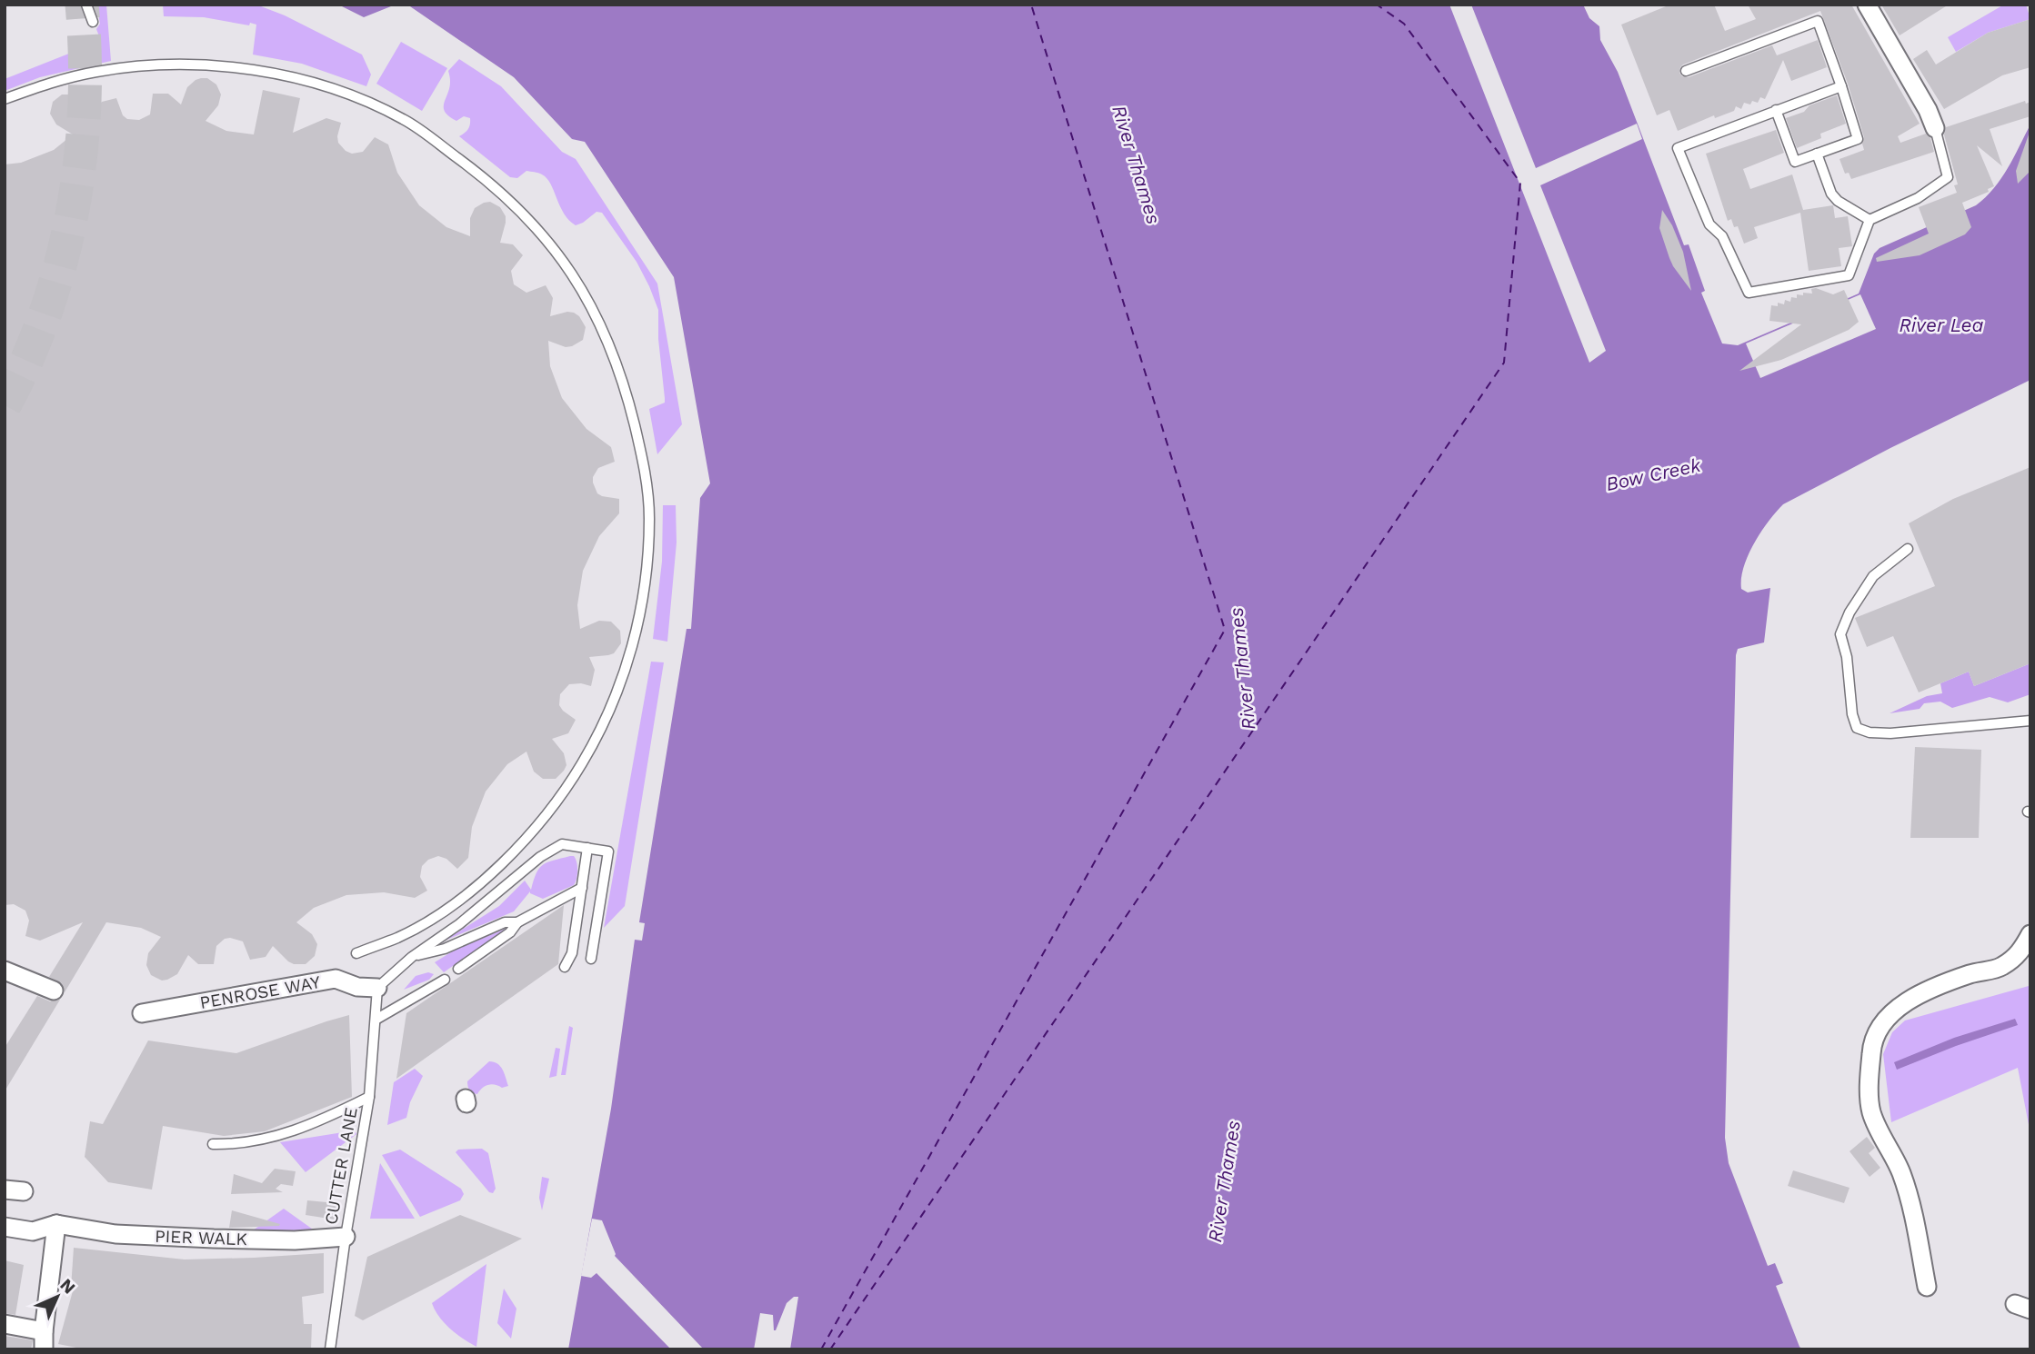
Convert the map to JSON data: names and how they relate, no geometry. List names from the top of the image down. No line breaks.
{"streets":{"street":["PENROSE WAY","PIER WALK"],"lane":["CUTTER LANE"]},"crossings":[["PENROSE WAY","CUTTER LANE"],["CUTTER LANE","PIER WALK"]],"water":["River Thames","River Lea","Bow Creek"],"north":"top right"}
